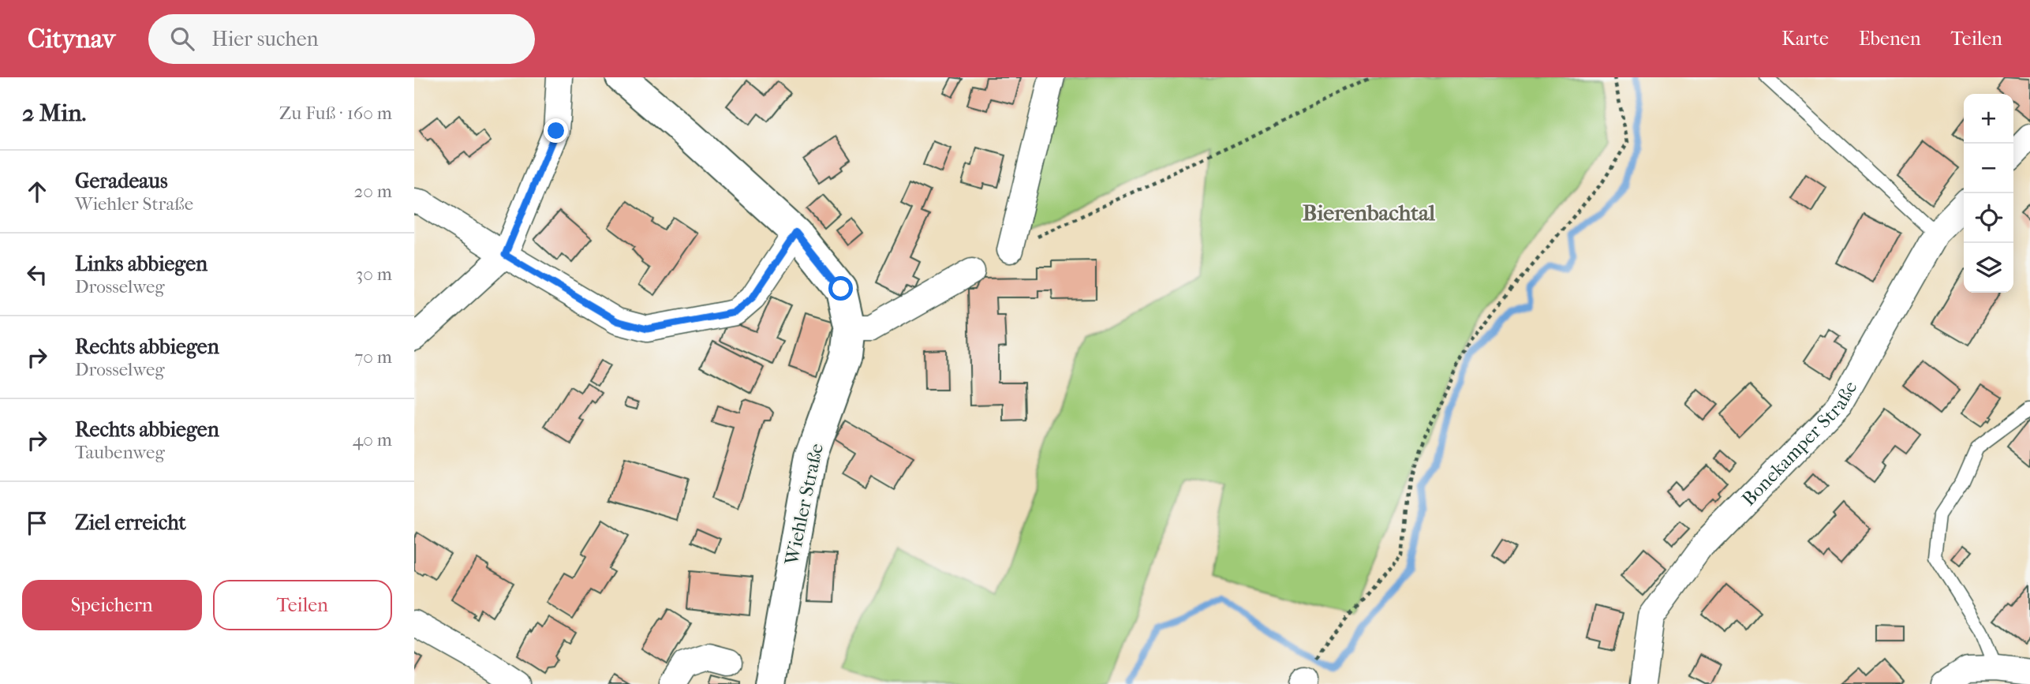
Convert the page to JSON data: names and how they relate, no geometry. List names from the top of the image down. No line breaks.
{"streets":{"main road":["Wiehler Straße"],"street":["Bonekamper Straße"]},"districts":["Bierenbachtal"],"page":{"header":"Citynav","search":"Hier suchen","nav":["Karte","Ebenen","Teilen"],"heading":["2 Min.","Zu Fuß · 160 m"],"map_buttons":["+","−"],"list":[["Geradeaus","Wiehler Straße","20 m"],["Links abbiegen","Drosselweg","30 m"],["Rechts abbiegen","Drosselweg","70 m"],["Rechts abbiegen","Taubenweg","40 m"],"Ziel erreicht"],"buttons":["Speichern","Teilen"]}}
